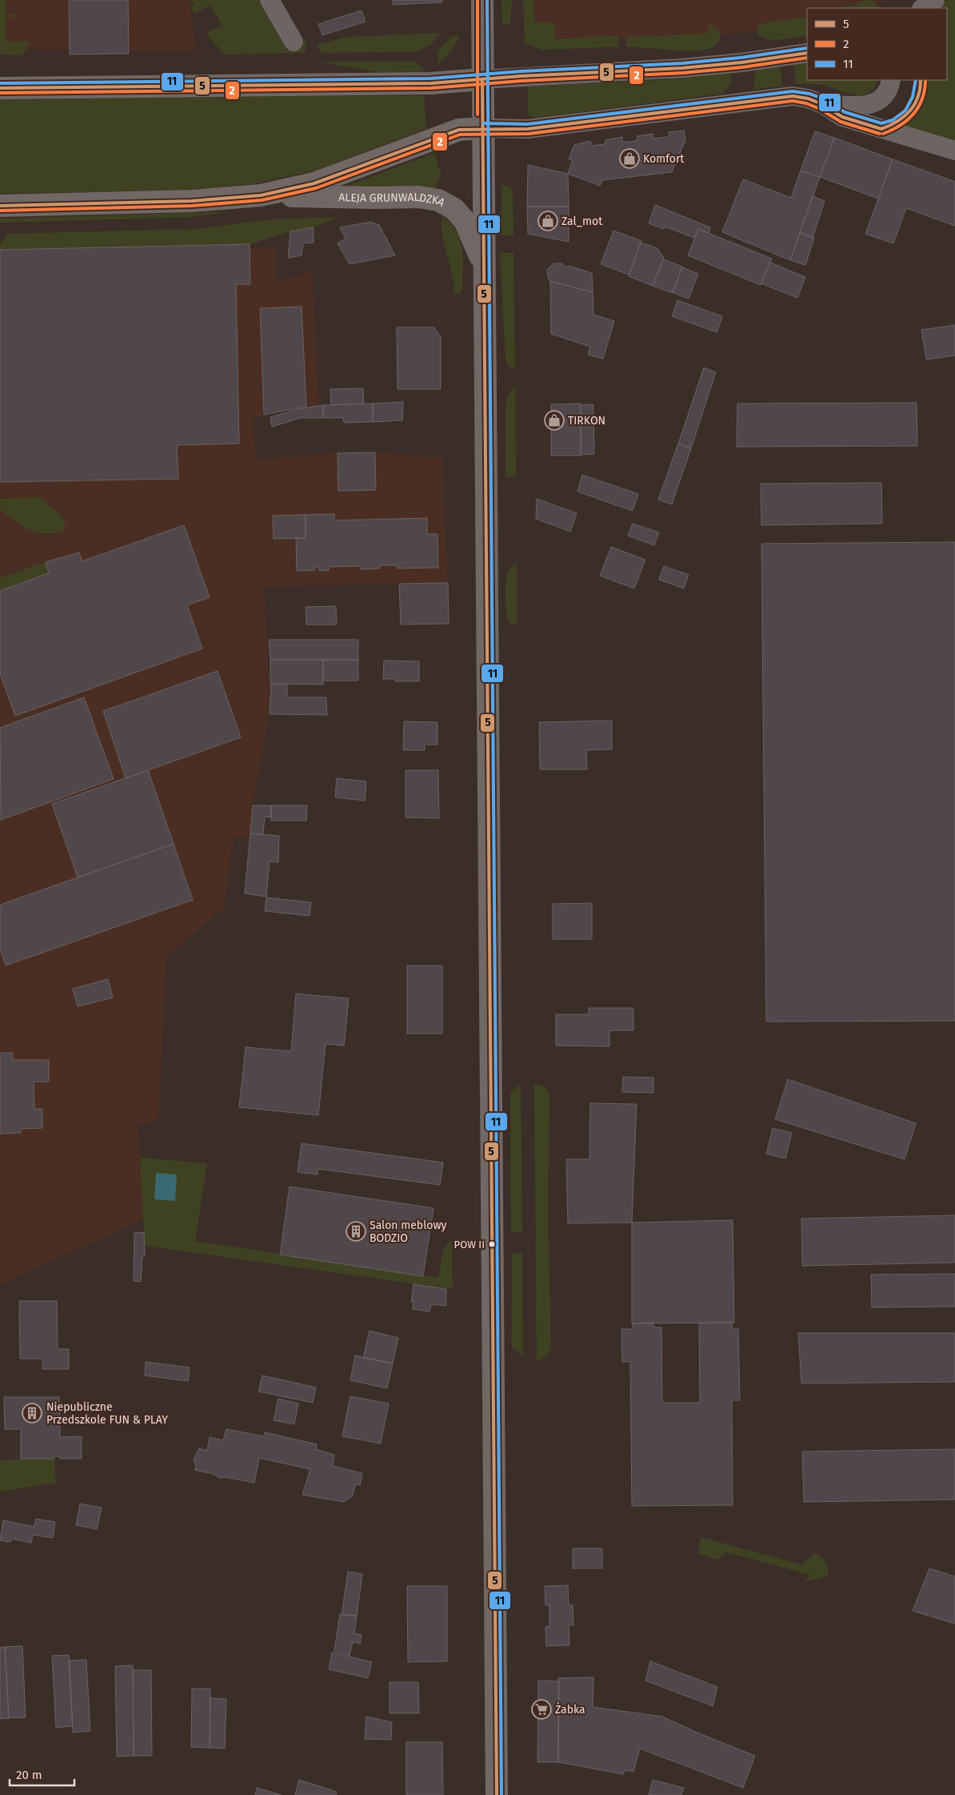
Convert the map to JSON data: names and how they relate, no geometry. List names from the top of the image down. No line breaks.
{"streets":{"main road":["ALEJA GRUNWALDZKA"]},"places":{"shop":["Komfort","Zal_mot","TIRKON"],"building":["Salon meblowy BODZIO","Niepubliczne Przedszkole FUN & PLAY"],"other":["POW II"],"supermarket":["Żabka"]},"lines":["transit line 2","transit line 11","transit line 5"],"legend":["5","2","11"],"scale_bar":"20 m"}
